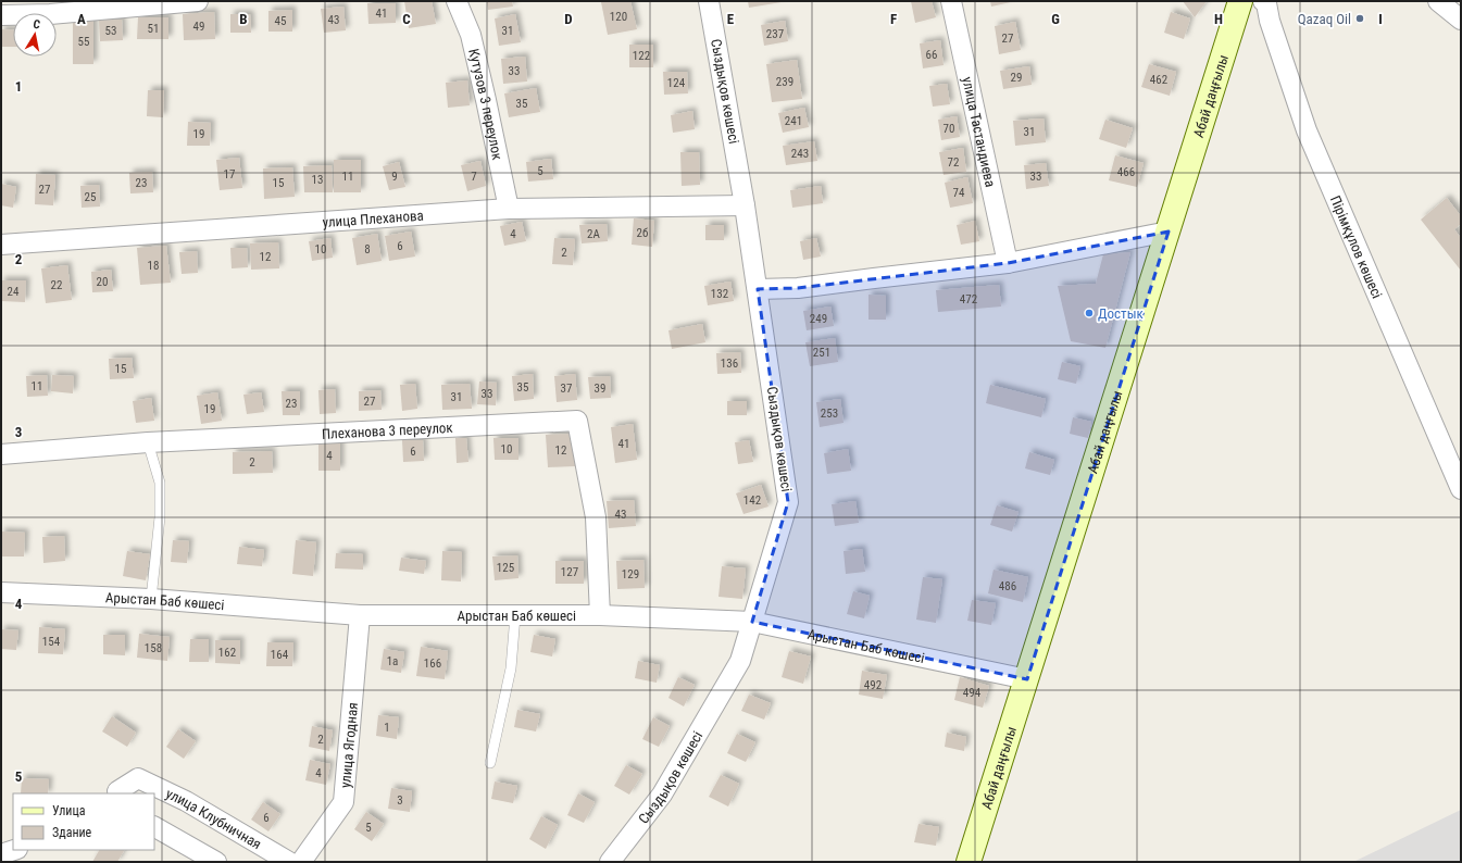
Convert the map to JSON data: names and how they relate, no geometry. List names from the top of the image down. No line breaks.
{"streets":{"street":["Сыздықов көшесі","Абай даңғылы","Кутузов 3 переулок","улица Тастандиева","улица Плеханова","Пірімқұлов көшесі","Плеханова 3 переулок","Арыстан Баб көшесі","улица Ягодная","улица Клубничная"]},"crossings":[["Сыздықов көшесі","улица Плеханова"],["Сыздықов көшесі","Арыстан Баб көшесі"],["Абай даңғылы","Арыстан Баб көшесі"],["Кутузов 3 переулок","улица Плеханова"],["Плеханова 3 переулок","Арыстан Баб көшесі"],["Арыстан Баб көшесі","улица Ягодная"]],"places":["Qazaq Oil","Достык"],"house_numbers":["41","120","43","45","49","51","53","31","237","27","55","66","122","33","29","462","239","124","35","241","70","31","19","243","72","5","466","17","11","9","7","33","13","23","15","27","74","25","2б","4","2А","6","10","8","2","12","18","20","22","24","132","472","249","251","136","15","11","35","37","39","33","31","27","23","19","253","41","10","12","6","4","2","142","43","125","127","129","486","154","158","162","164","1а","166","492","494","1","2","4","3","6","5"],"legend":["Улица","Здание"],"north":"top","grid":{"columns":["A","B","C","D","E","F","G","H","I"],"rows":["1","2","3","4","5"]}}
